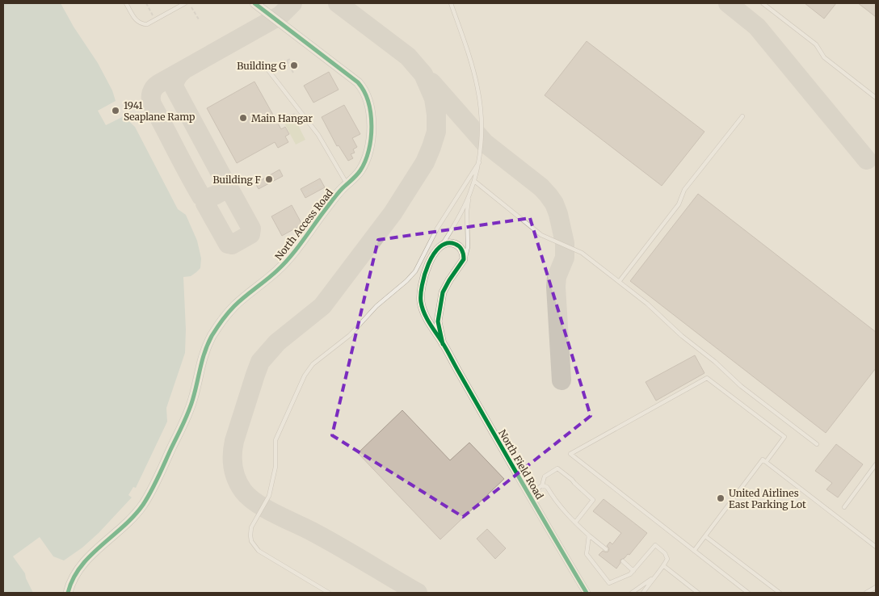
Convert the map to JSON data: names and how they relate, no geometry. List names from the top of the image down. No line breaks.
{"streets":{"street":["North Access Road","North Field Road"]},"places":["Building G","1941 Seaplane Ramp","Main Hangar","Building F","United Airlines East Parking Lot"]}
